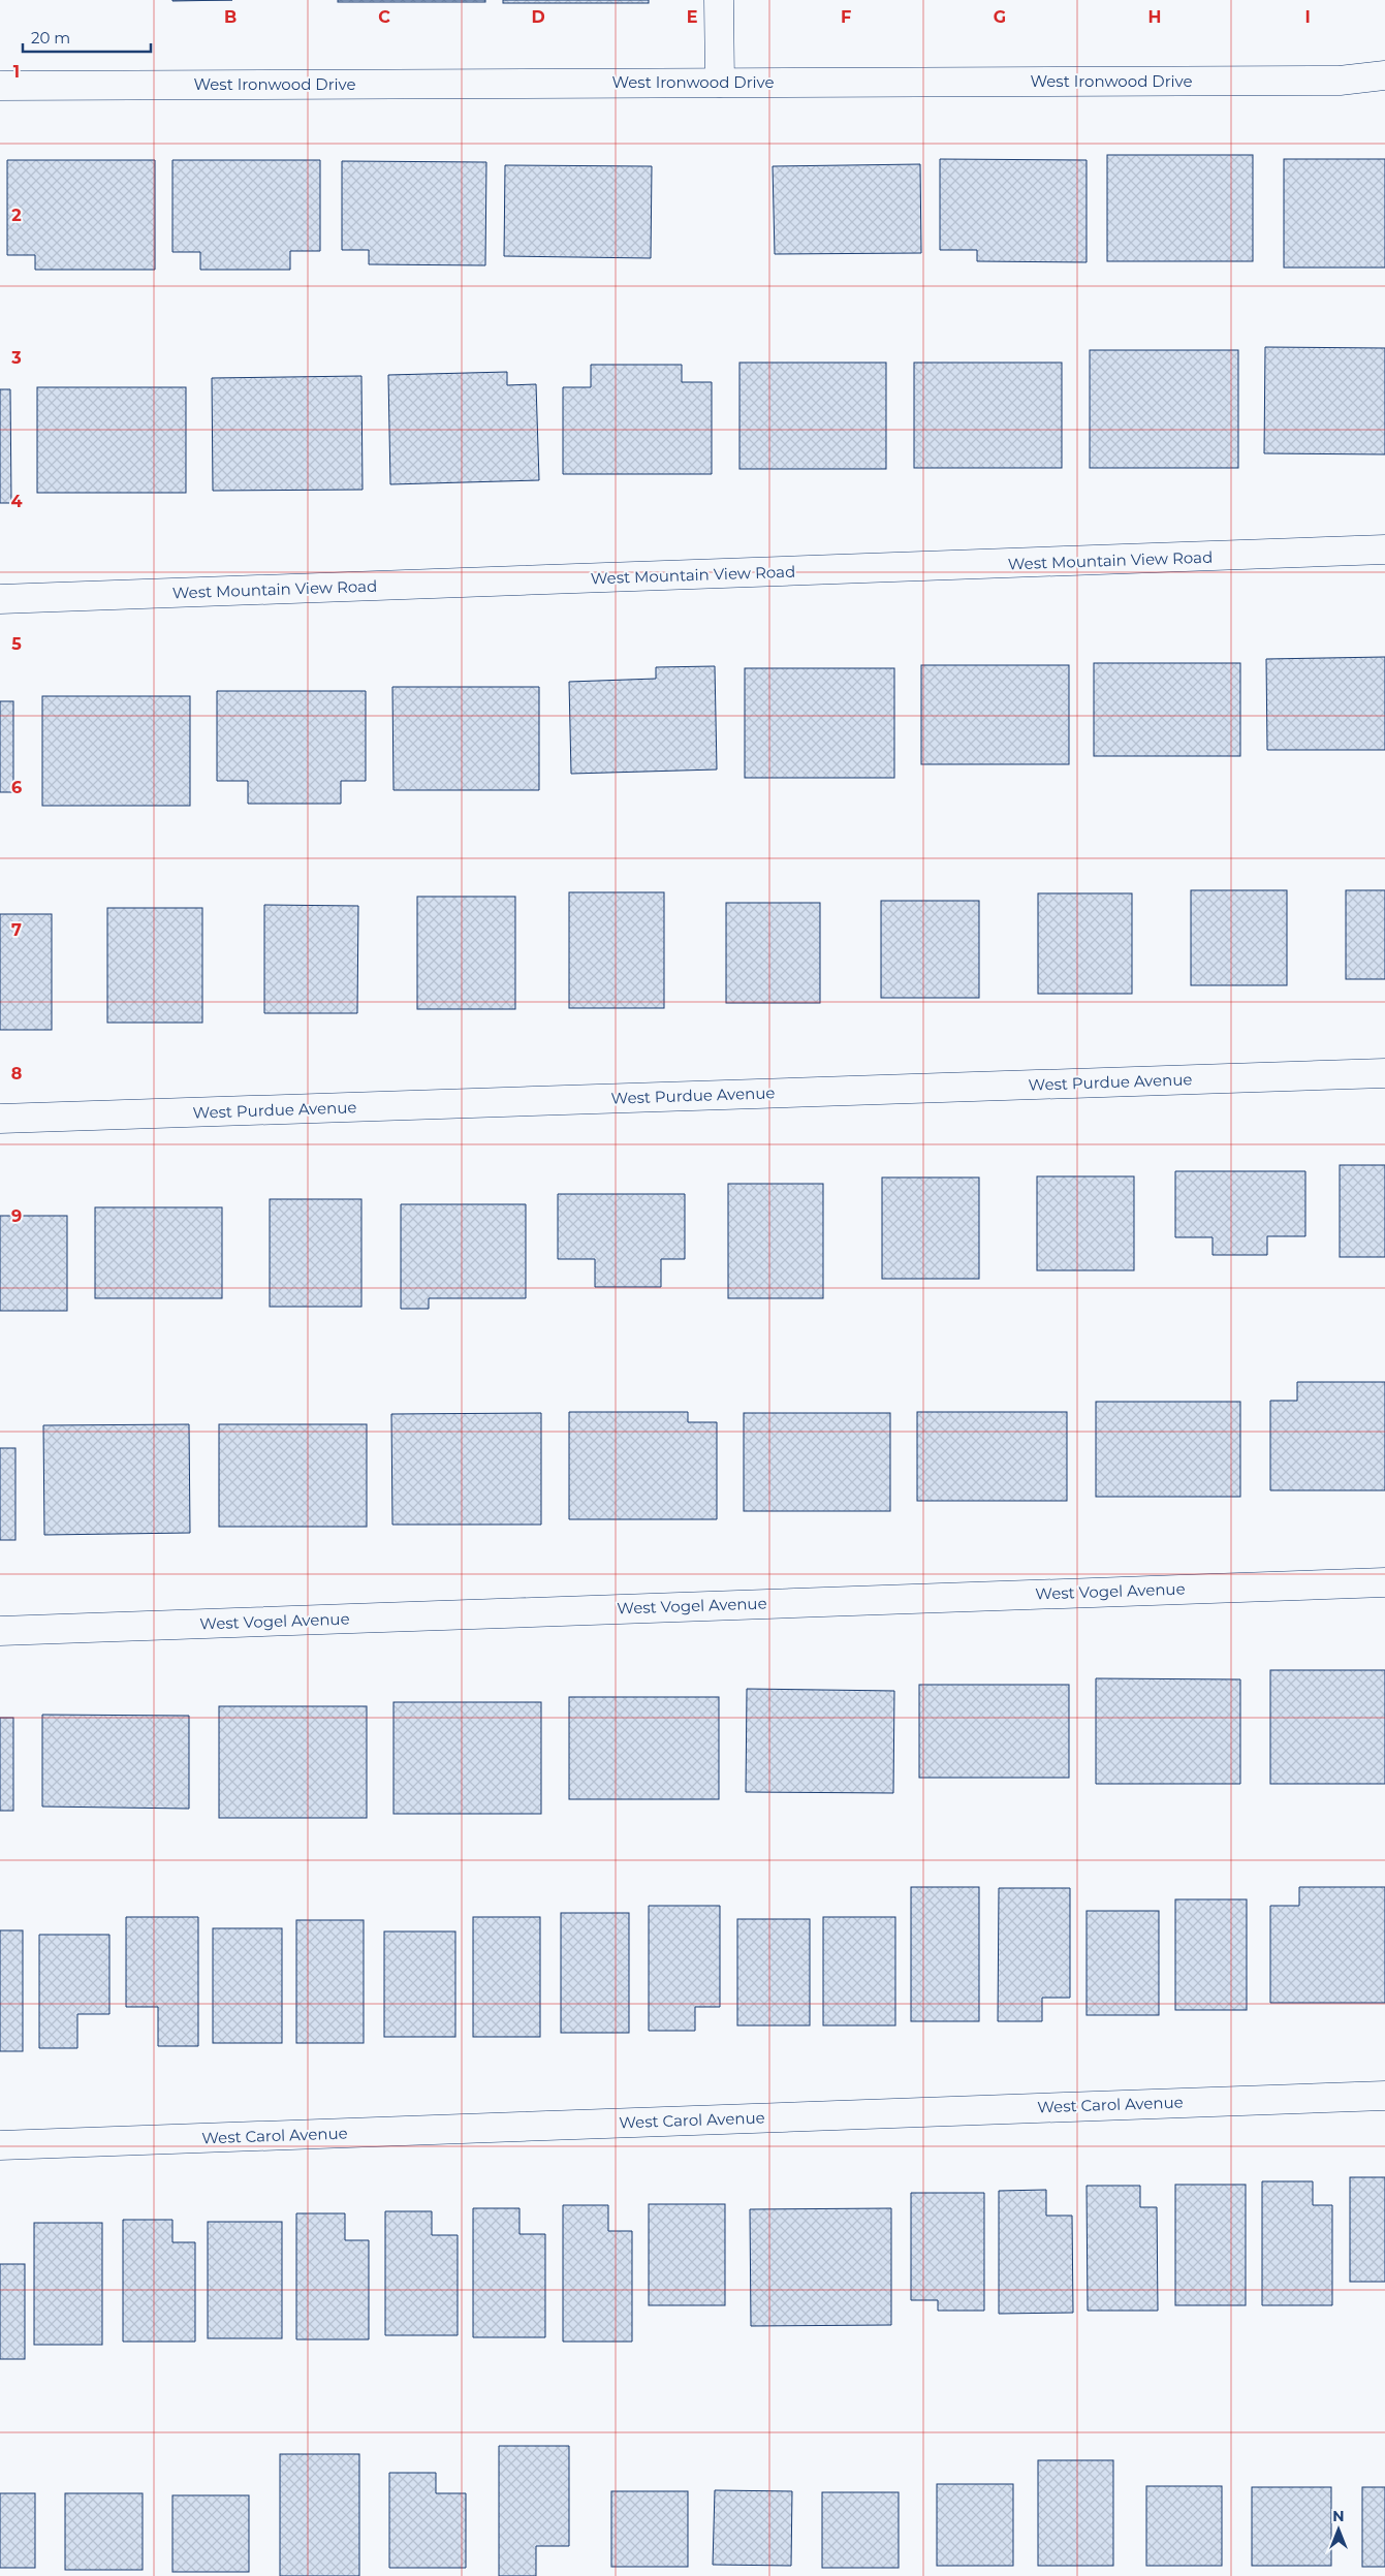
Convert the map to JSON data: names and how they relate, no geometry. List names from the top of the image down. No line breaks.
{"streets":{"street":["West Ironwood Drive","West Mountain View Road","West Purdue Avenue","West Vogel Avenue","West Carol Avenue"]},"scale_bar":"20 m","north":"top","grid":{"columns":["B","C","D","E","F","G","H","I"],"rows":["1","2","3","4","5","6","7","8","9"]}}
